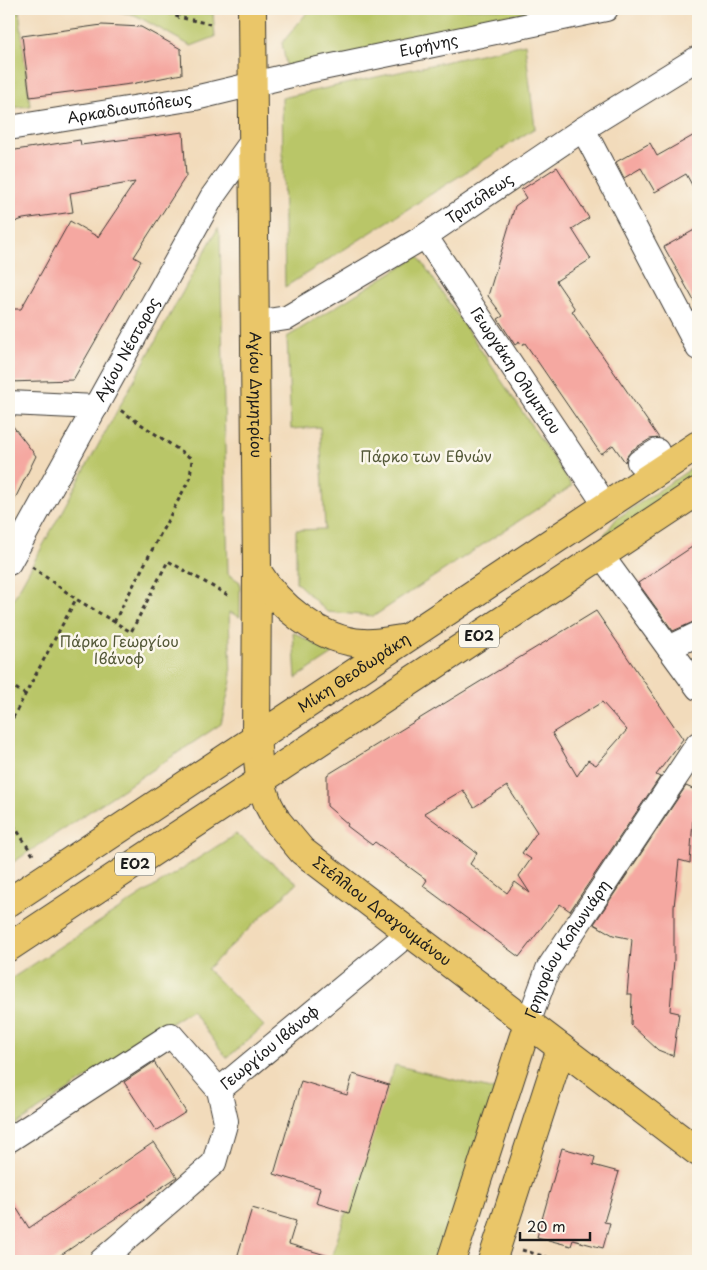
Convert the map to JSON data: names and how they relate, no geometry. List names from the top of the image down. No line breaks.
{"streets":{"main road":["Αγίου Δημητρίου","ΕΟ2","Μίκη Θεοδωράκη","Στέλλιου Δραγουμάνου","Γρηγορίου Κολωνιάρη"],"street":["Ειρήνης","Αρκαδιουπόλεως","Τριπόλεως","Αγίου Νέστορος","Γεωργάκη Ολυμπίου","Γεωργίου Ιβάνοφ"]},"crossings":[["Ειρήνης","Αρκαδιουπόλεως"],["Ειρήνης","Αγίου Δημητρίου"],["Αρκαδιουπόλεως","Αγίου Δημητρίου"],["Τριπόλεως","Γεωργάκη Ολυμπίου"],["Τριπόλεως","Αγίου Δημητρίου"],["Αγίου Νέστορος","Αγίου Δημητρίου"],["Γεωργάκη Ολυμπίου","Μίκη Θεοδωράκη"],["Αγίου Δημητρίου","ΕΟ2"],["Αγίου Δημητρίου","Μίκη Θεοδωράκη"],["Αγίου Δημητρίου","Στέλλιου Δραγουμάνου"],["ΕΟ2","Στέλλιου Δραγουμάνου"],["Στέλλιου Δραγουμάνου","Γρηγορίου Κολωνιάρη"],["Στέλλιου Δραγουμάνου","Γεωργίου Ιβάνοφ"]],"parks":["Πάρκο των Εθνών","Πάρκο Γεωργίου Ιβάνοφ"],"scale_bar":"20 m"}
